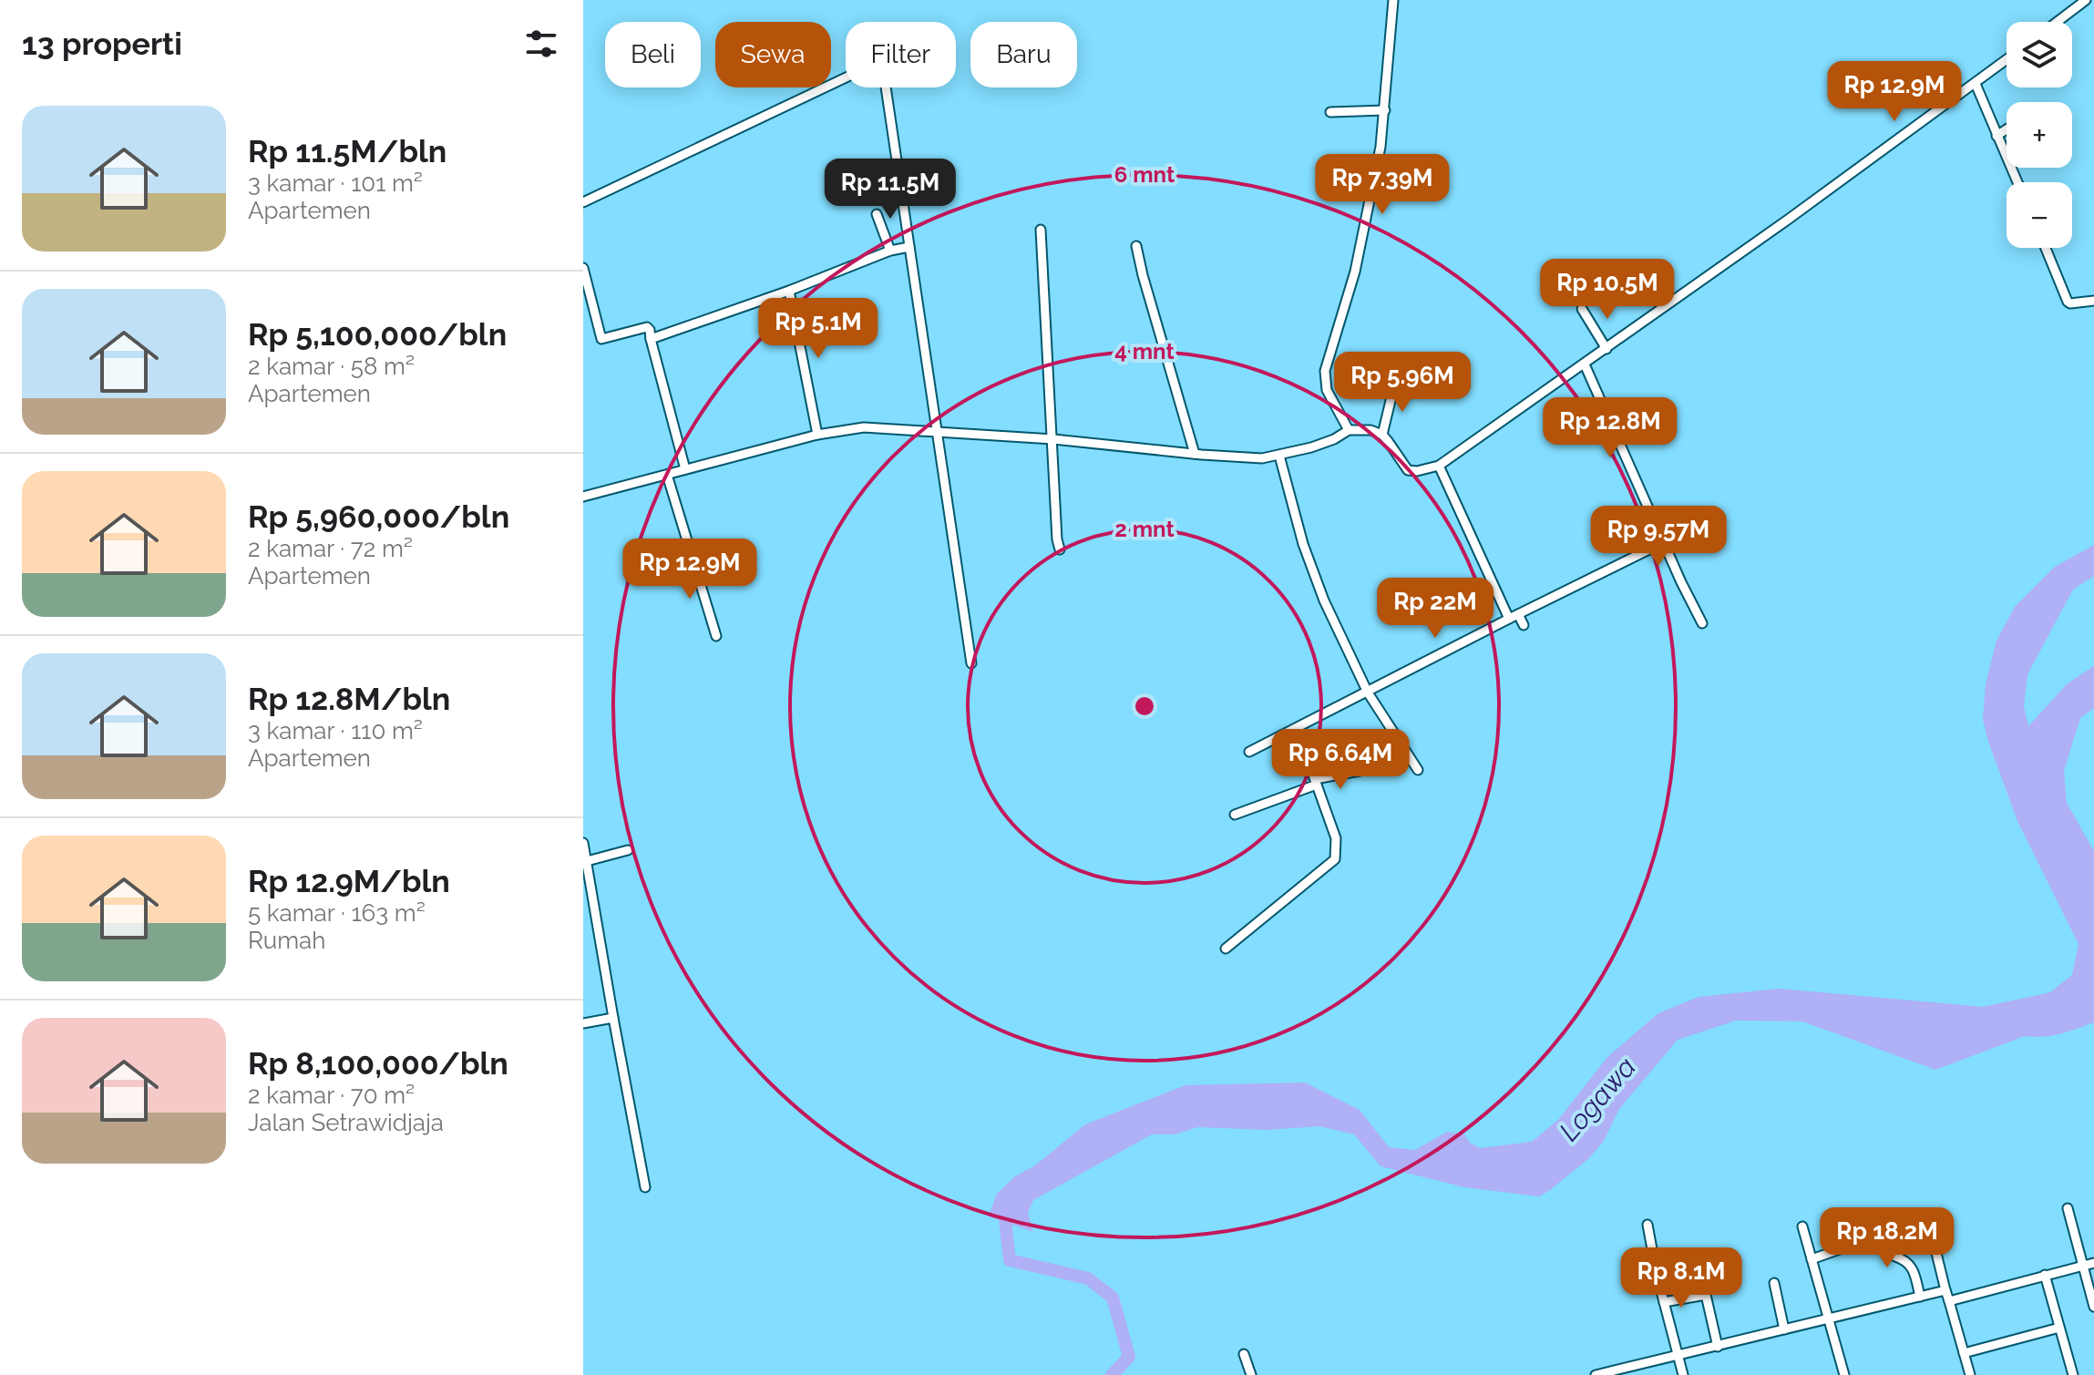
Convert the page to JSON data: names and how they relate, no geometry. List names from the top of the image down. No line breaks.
{"water":["Logawa"],"page":{"heading":"13 properti","map_buttons":["+","−"],"chip":["Beli","Sewa","Filter","Baru"],"price":["Rp 12.9M","Rp 7.39M","Rp 11.5M","Rp 10.5M","Rp 5.1M","Rp 5.96M","Rp 12.8M","Rp 9.57M","Rp 12.9M","Rp 22M","Rp 6.64M","Rp 18.2M","Rp 8.1M"],"list":[{"name":"Rp 11.5M/bln","note":"3 kamar · 101 m² · Apartemen"},{"name":"Rp 5,100,000/bln","note":"2 kamar · 58 m² · Apartemen"},{"name":"Rp 5,960,000/bln","note":"2 kamar · 72 m² · Apartemen"},{"name":"Rp 12.8M/bln","note":"3 kamar · 110 m² · Apartemen"},{"name":"Rp 12.9M/bln","note":"5 kamar · 163 m² · Rumah"},{"name":"Rp 8,100,000/bln","note":"2 kamar · 70 m² · Jalan Setrawidjaja"}]},"rings":["6 mnt","4 mnt","2 mnt"]}
